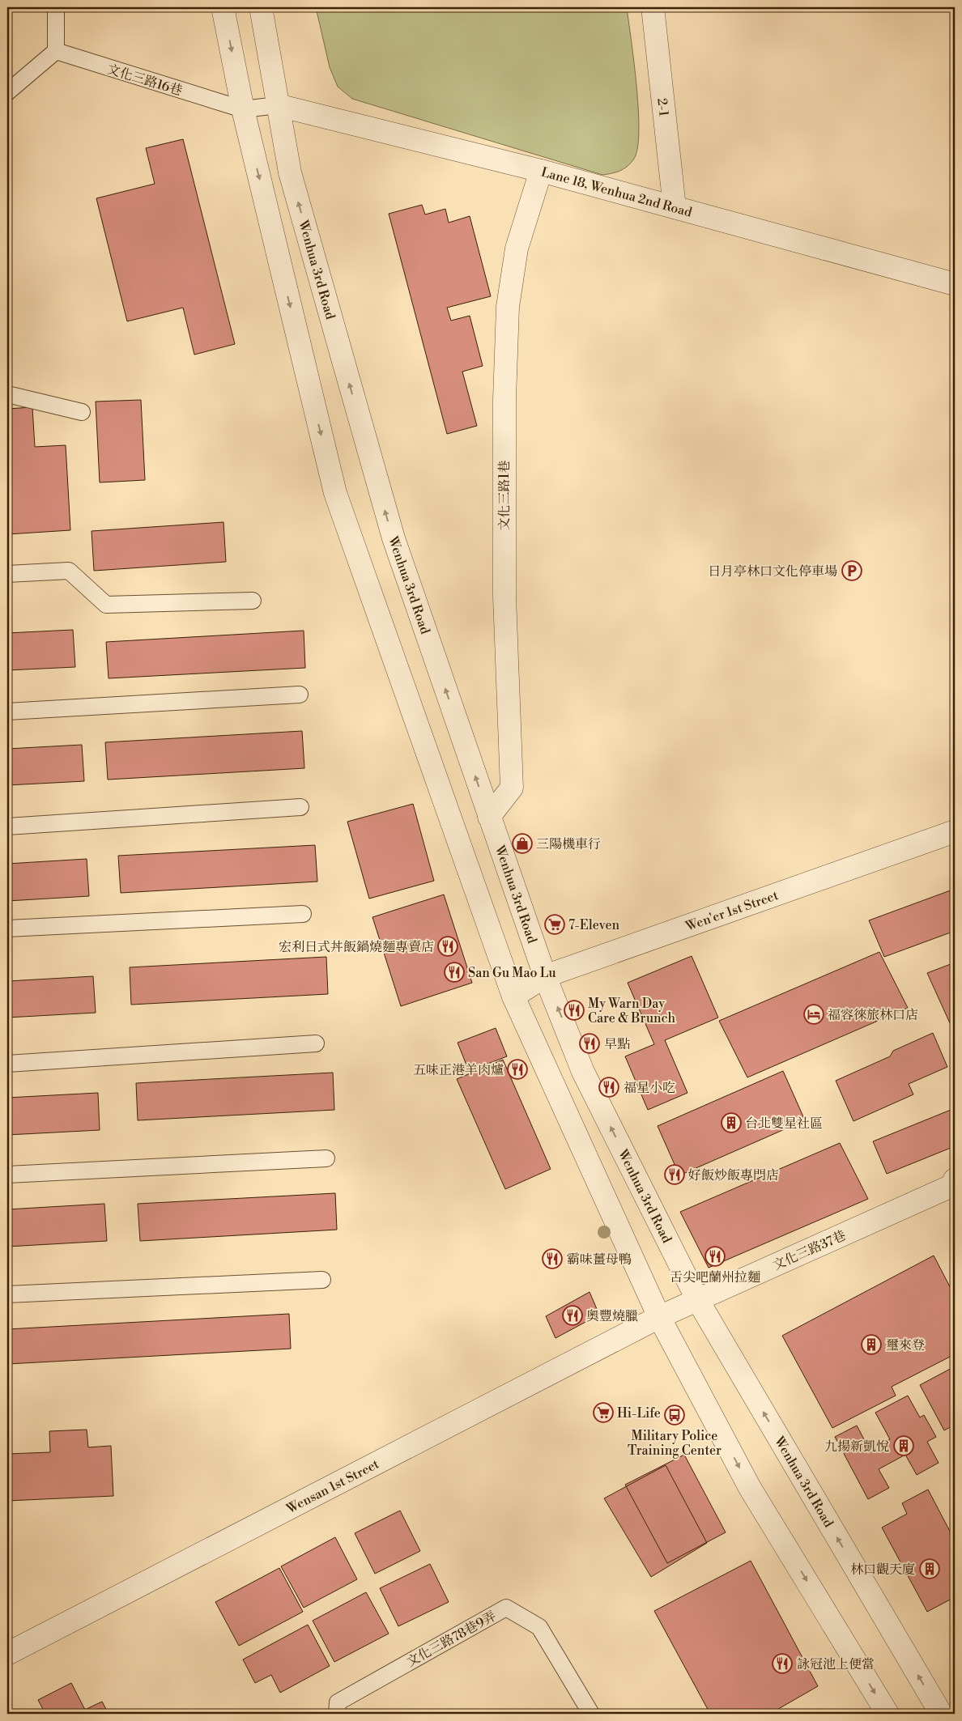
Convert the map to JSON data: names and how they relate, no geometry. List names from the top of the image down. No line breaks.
{"streets":{"street":["2-1","Lane 18, Wenhua 2nd Road","Wenhua 3rd Road","文化三路1巷","Wen'er 1st Street","文化三路37巷","Wensan 1st Street"],"lane":["文化三路16巷","文化三路78巷9弄"]},"crossings":[["文化三路16巷","Lane 18, Wenhua 2nd Road"],["文化三路16巷","Wenhua 3rd Road"],["2-1","Lane 18, Wenhua 2nd Road"],["Lane 18, Wenhua 2nd Road","Wenhua 3rd Road"],["Lane 18, Wenhua 2nd Road","文化三路1巷"],["Wenhua 3rd Road","文化三路1巷"],["Wenhua 3rd Road","Wen'er 1st Street"],["Wenhua 3rd Road","文化三路37巷"],["文化三路37巷","Wensan 1st Street"]],"places":{"parking":["日月亭林口文化停車場"],"shop":["三陽機車行"],"supermarket":["7-Eleven","Hi-Life"],"restaurant":["宏利日式丼飯鍋燒麵專賣店","San Gu Mao Lu","My Warn Day Care & Brunch","早點","五味正港羊肉爐","福星小吃","好飯炒飯專門店","舌尖吧蘭州拉麵","霸味薑母鴨","奧豐燒臘","詠冠池上便當"],"hotel":["福容徠旅林口店"],"building":["台北雙星社區","璽來登","九揚新凱悅","林口觀天廈"],"bus stop":["Military Police Training Center"]}}
